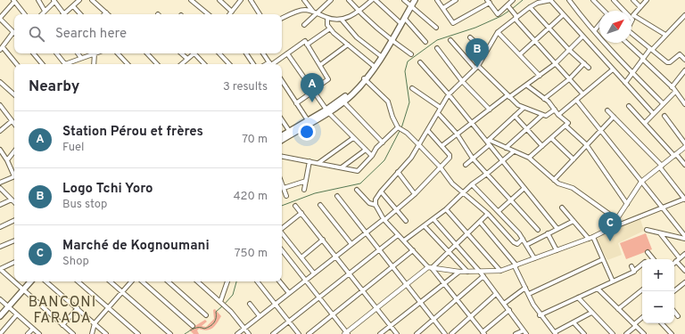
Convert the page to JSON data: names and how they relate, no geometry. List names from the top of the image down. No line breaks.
{"districts":["BANCONI FARADA"],"north":"top right","page":{"search":"Search here","pins":["B","A","C"],"heading":["Nearby","3 results"],"list":[{"mark":"A","name":"Station Pérou et frères","note":"Fuel","value":"70 m"},{"mark":"B","name":"Logo Tchi Yoro","note":"Bus stop","value":"420 m"},{"mark":"C","name":"Marché de Kognoumani","note":"Shop","value":"750 m"}],"map_buttons":["+","−"]}}
